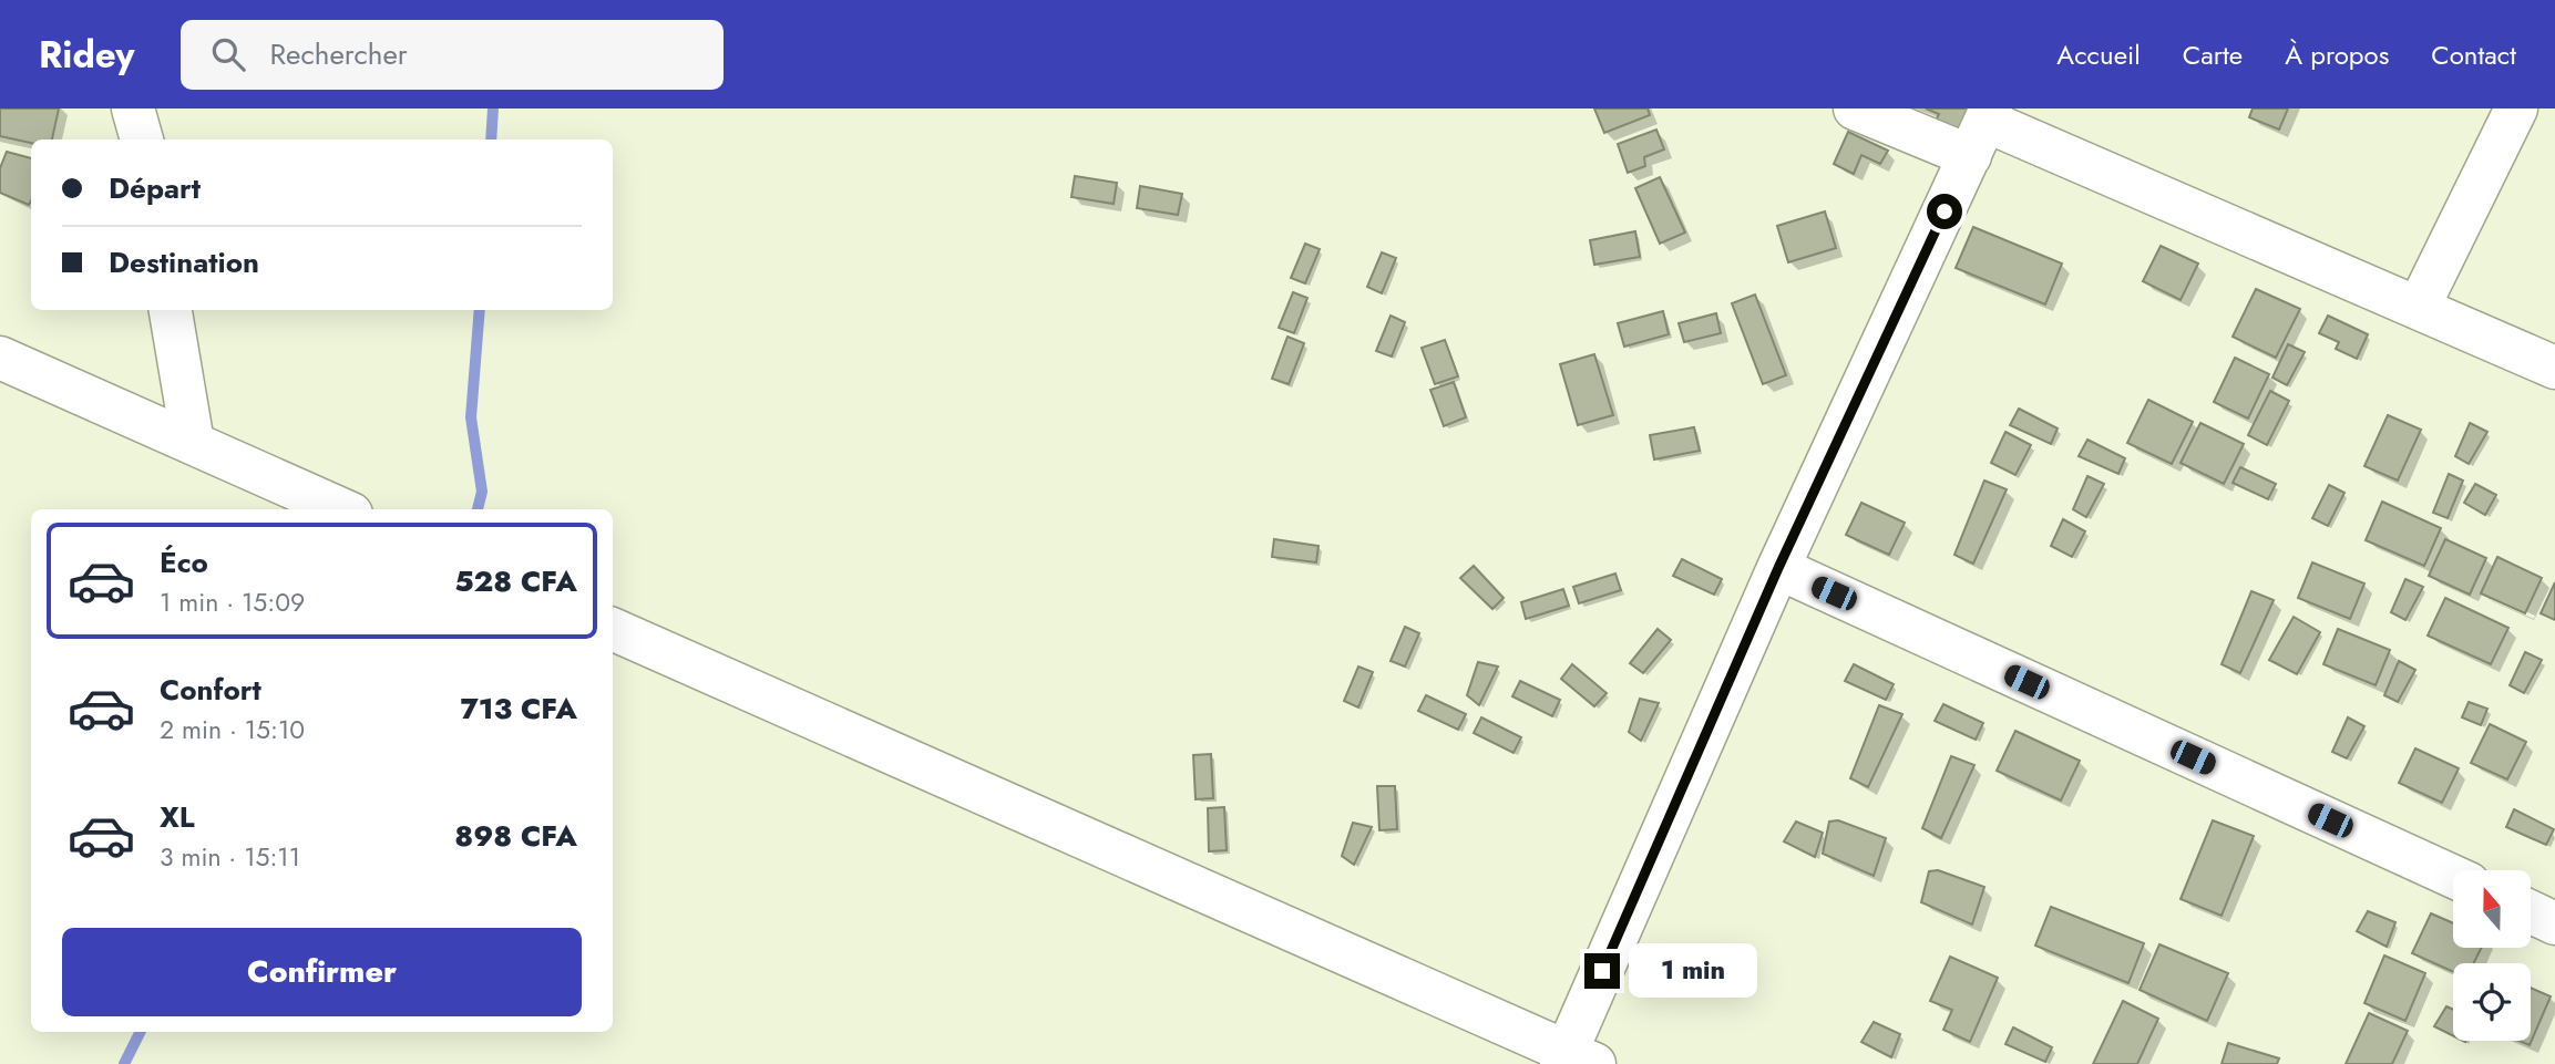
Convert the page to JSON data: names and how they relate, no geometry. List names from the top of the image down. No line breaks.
{"north":"top","page":{"header":"Ridey","search":"Rechercher","nav":["Accueil","Carte","À propos","Contact"],"banner":["Départ","Destination"],"list":[{"name":"Éco","note":"1 min · 15:09","value":"528 CFA"},{"name":"Confort","note":"2 min · 15:10","value":"713 CFA"},{"name":"XL","note":"3 min · 15:11","value":"898 CFA"}],"buttons":"Confirmer","bubble":"1 min"}}
